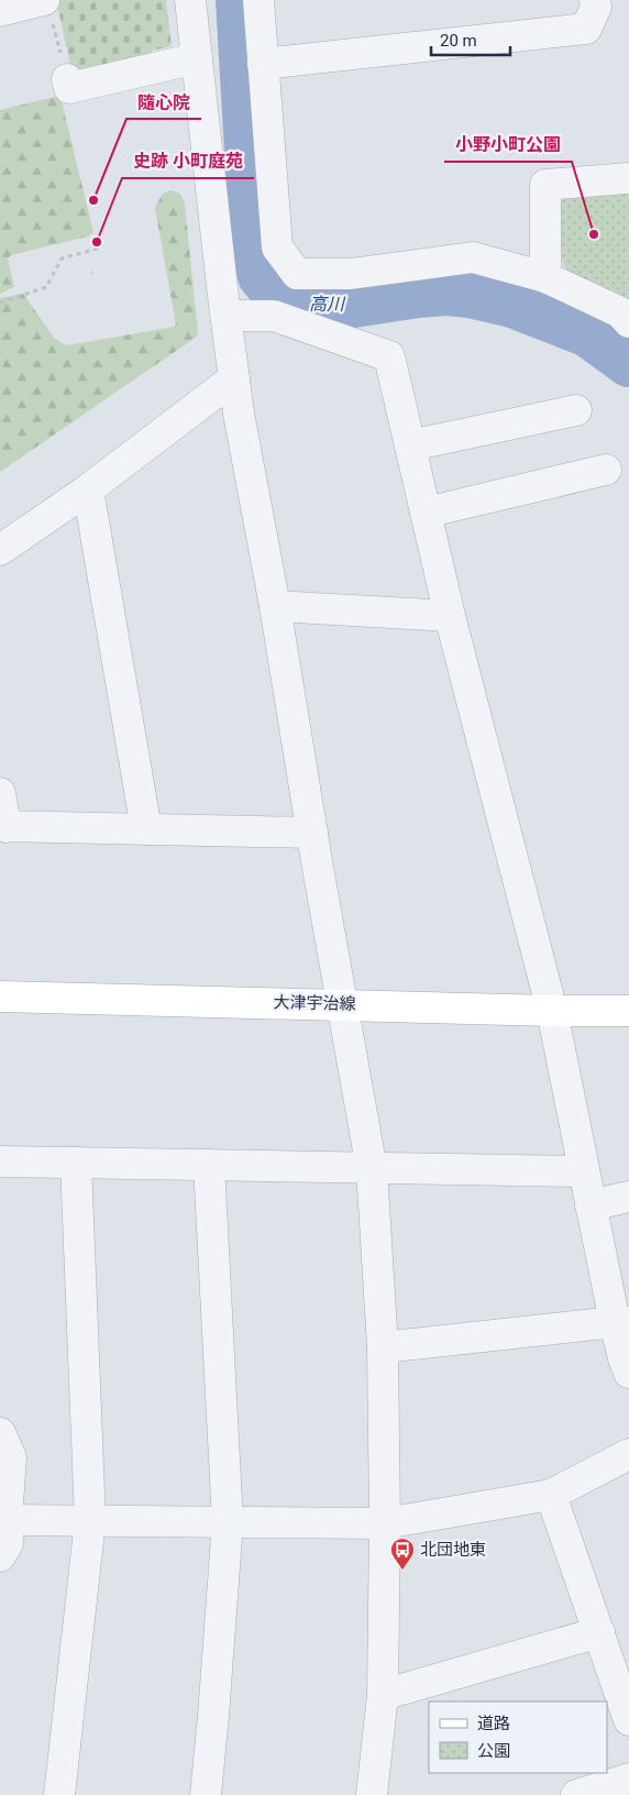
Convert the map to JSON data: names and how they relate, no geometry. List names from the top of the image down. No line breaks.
{"streets":{"main road":["大津宇治線"]},"water":["高川"],"places":{"other":["隨心院","小野小町公園","史跡 小町庭苑"],"bus stop":["北団地東"]},"legend":["道路","公園"],"scale_bar":"20 m"}
